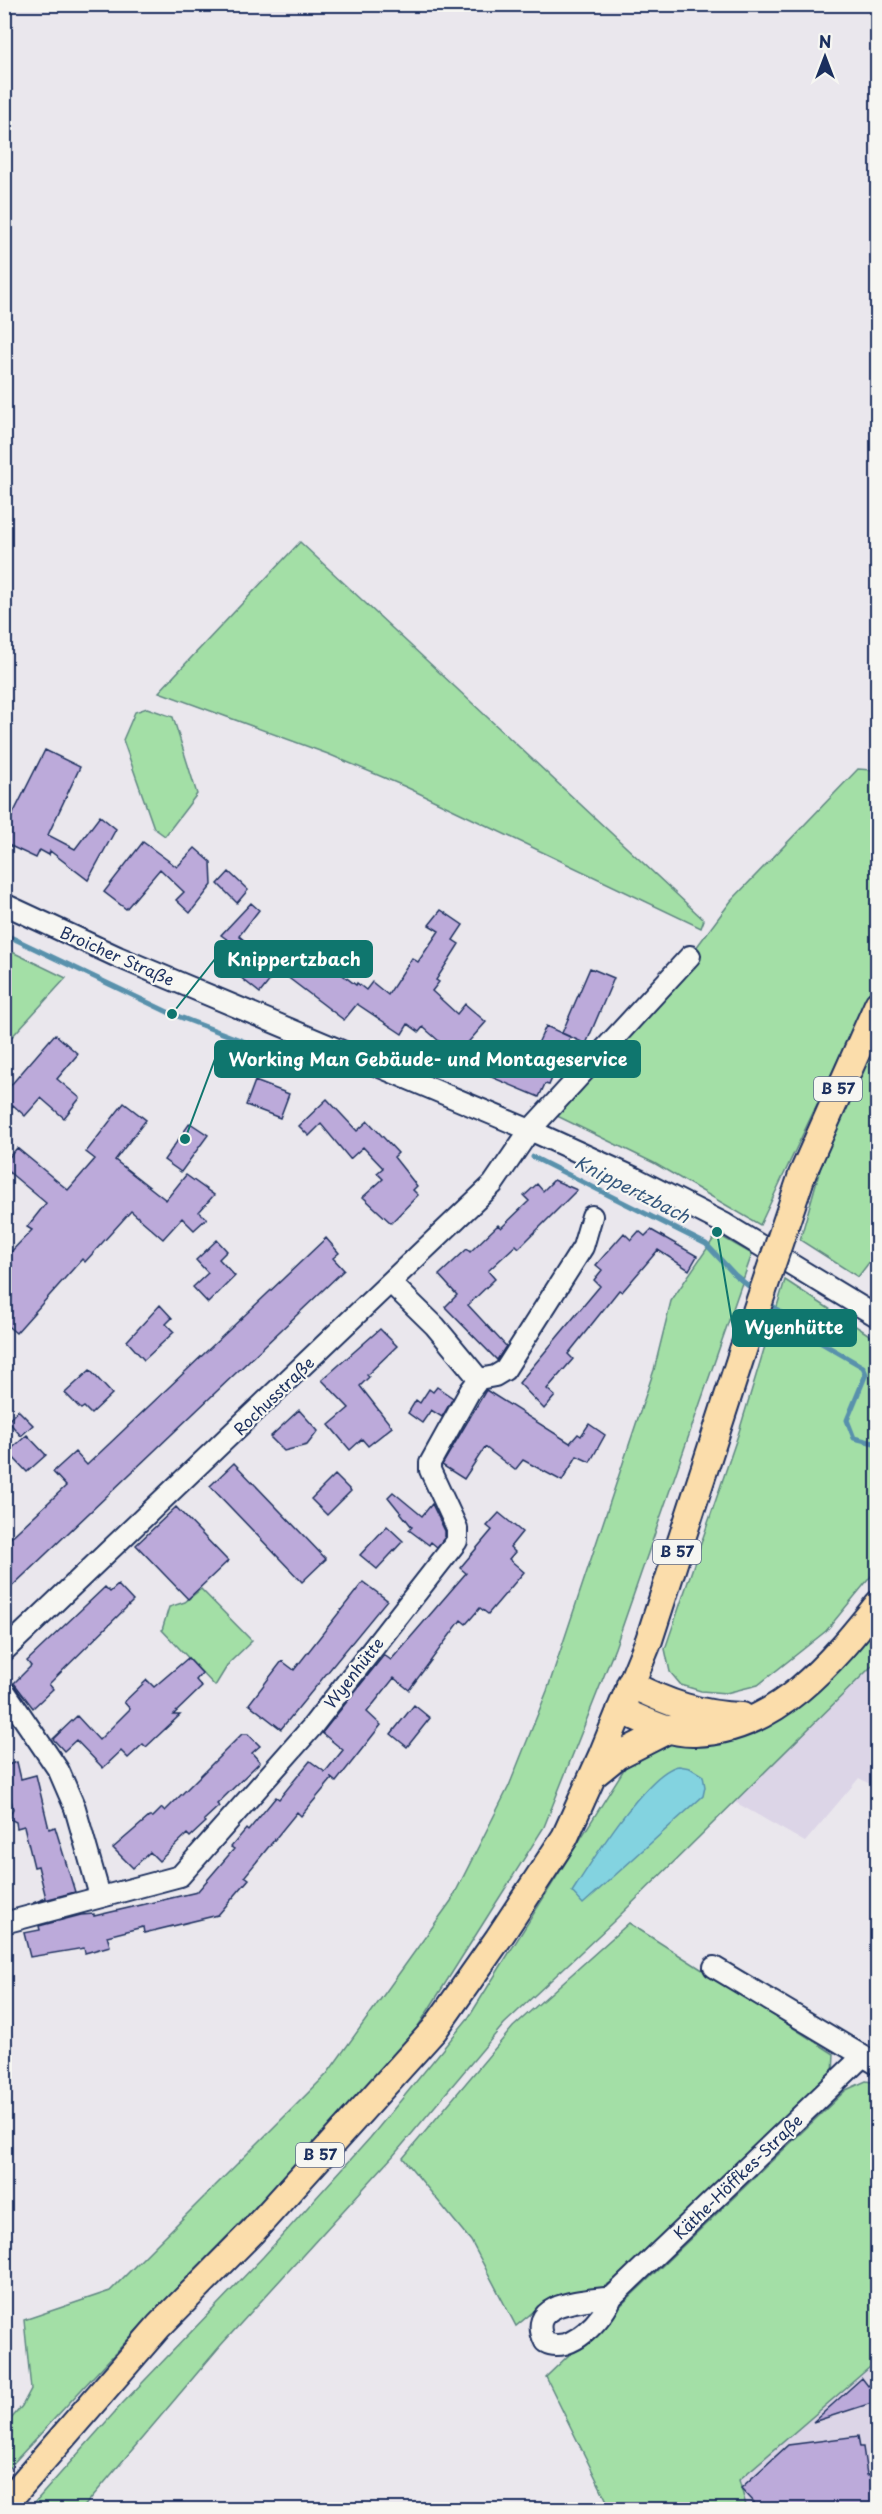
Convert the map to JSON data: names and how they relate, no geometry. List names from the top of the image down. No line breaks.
{"streets":{"main road":["B 57"],"street":["Broicher Straße","Rochusstraße","Wyenhütte","Käthe-Höffkes-Straße"]},"crossings":[["Broicher Straße","Rochusstraße"]],"water":["Knippertzbach"],"places":["Knippertzbach","Working Man Gebäude- und Montageservice","Wyenhütte"],"north":"top"}
